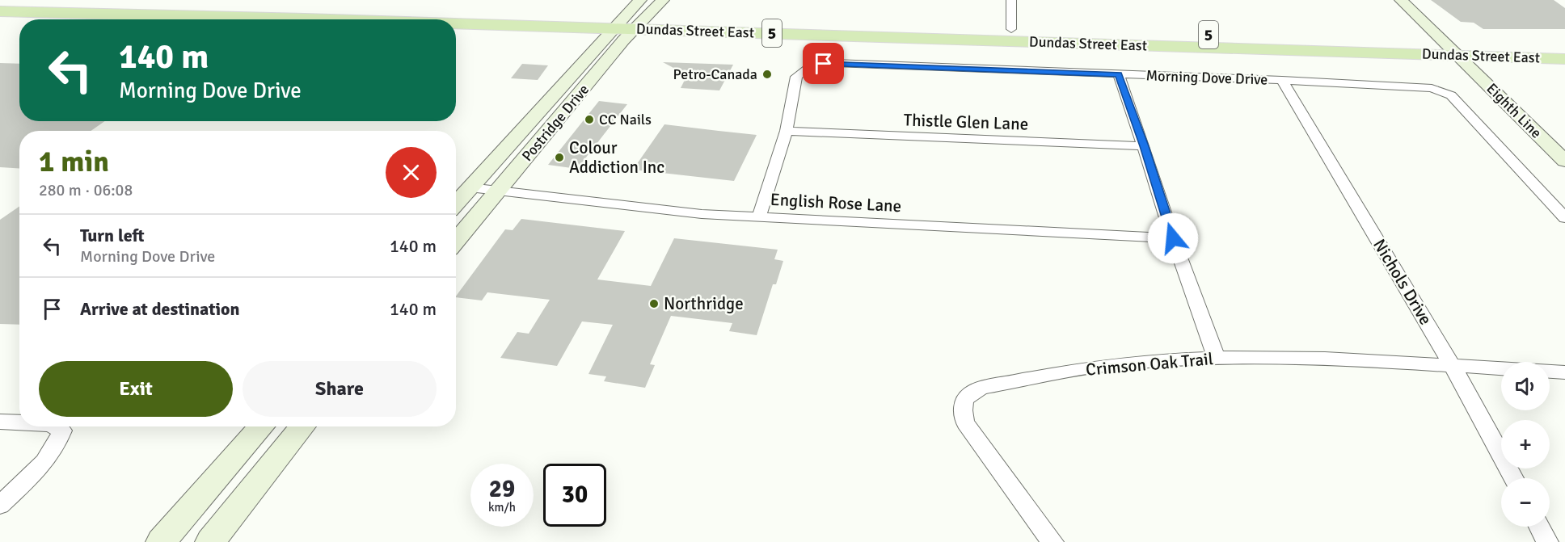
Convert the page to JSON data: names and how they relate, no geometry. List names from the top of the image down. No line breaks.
{"streets":{"main road":["Dundas Street East","5"],"street":["Morning Dove Drive","Eighth Line","Thistle Glen Lane","Postridge Drive","English Rose Lane","Nichols Drive","Crimson Oak Trail"]},"crossings":[["Dundas Street East","Eighth Line"],["Dundas Street East","Postridge Drive"],["Morning Dove Drive","Thistle Glen Lane"],["Morning Dove Drive","English Rose Lane"],["Morning Dove Drive","Nichols Drive"],["Postridge Drive","English Rose Lane"],["Nichols Drive","Crimson Oak Trail"]],"places":["Petro-Canada","CC Nails","Colour Addiction Inc","Northridge"],"page":{"turn":["140 m","Morning Dove Drive"],"heading":["1 min","280 m · 06:08"],"list":[{"name":"Turn left","note":"Morning Dove Drive","value":"140 m"},{"name":"Arrive at destination","value":"140 m"}],"buttons":["Exit","Share"],"map_buttons":["+","−"],"speed":"29 km/h","limit":"30"}}
